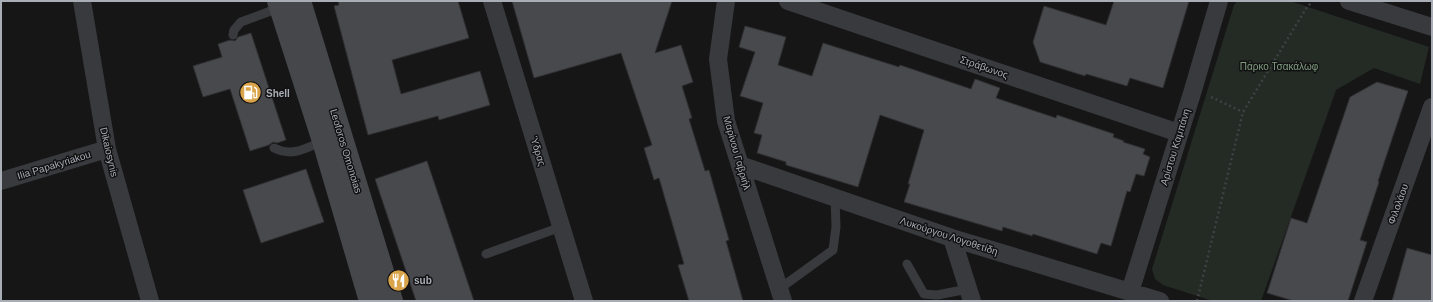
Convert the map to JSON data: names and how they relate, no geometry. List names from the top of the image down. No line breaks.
{"streets":{"main road":["Leoforos Omonoias"],"street":["Στράβωνος","Αρίστου Καμπάνη","Ύδρας","Dikaiosynis","Μαρίνου Γαβριήλ","Ilia Papakyriakou","Φιλολάου","Λυκούργου Λογοθετίδη"]},"crossings":[["Στράβωνος","Αρίστου Καμπάνη"],["Αρίστου Καμπάνη","Λυκούργου Λογοθετίδη"],["Dikaiosynis","Ilia Papakyriakou"],["Μαρίνου Γαβριήλ","Λυκούργου Λογοθετίδη"]],"parks":["Πάρκο Τσακάλωφ"],"places":{"fuel station":["Shell"],"restaurant":["sub"]}}
